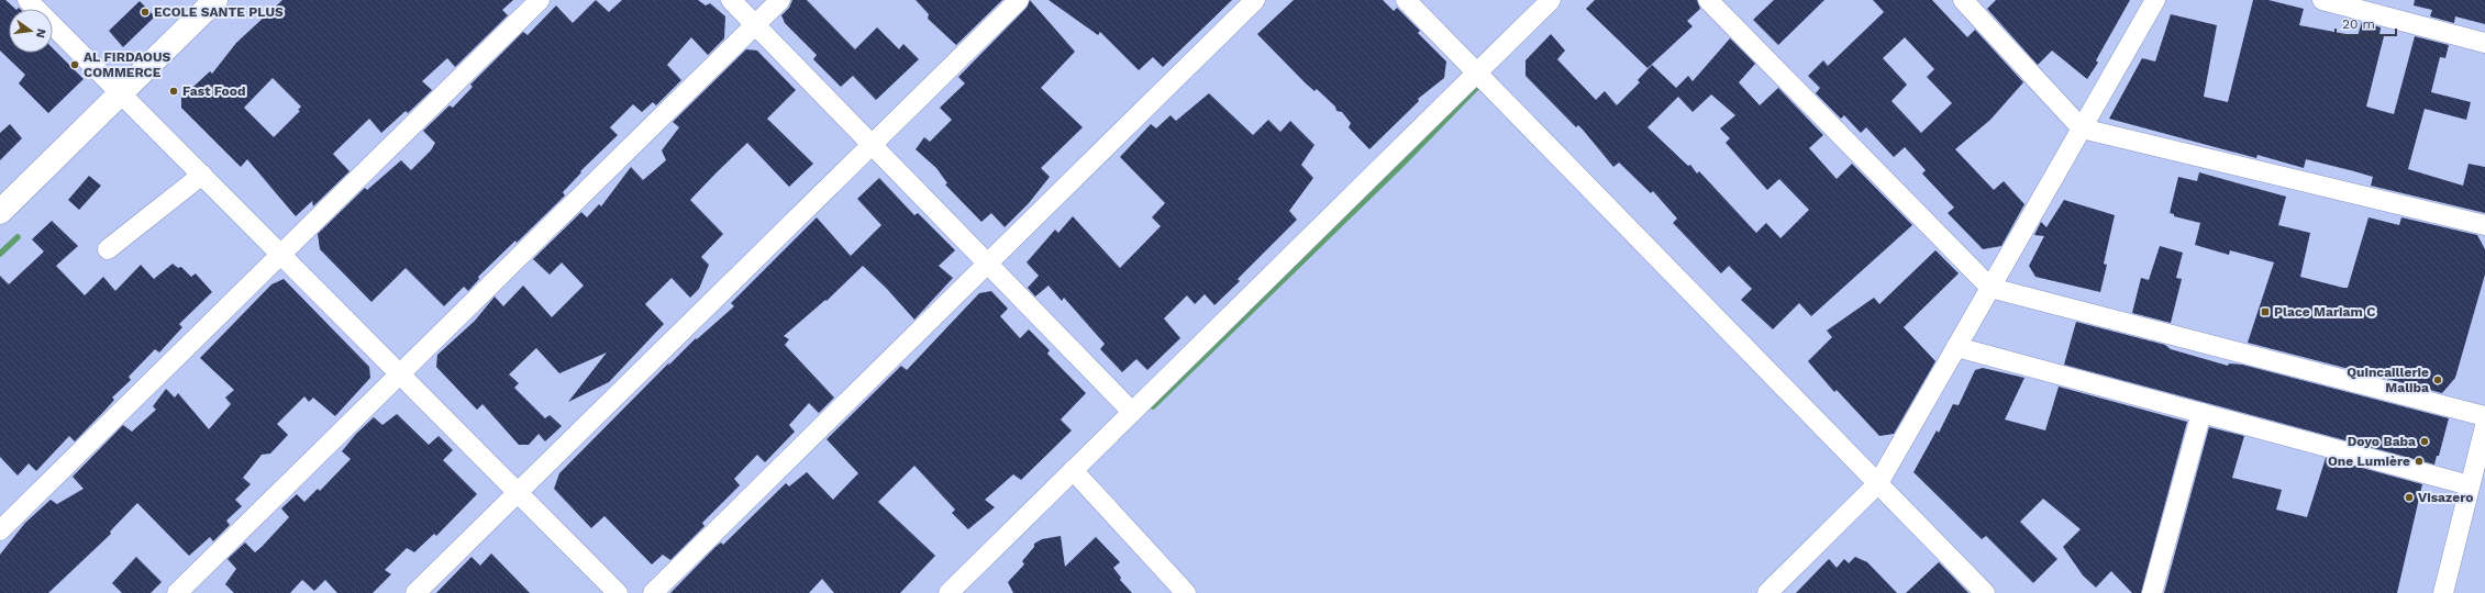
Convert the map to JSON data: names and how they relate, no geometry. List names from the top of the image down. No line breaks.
{"places":{"other":["ECOLE SANTE PLUS","AL FIRDAOUS COMMERCE","Fast Food","Quincaillerie Maliba","Doyo Baba","One Lumière","Visazero"],"transit":["Place Mariam C"]},"scale_bar":"20 m","north":"right"}
